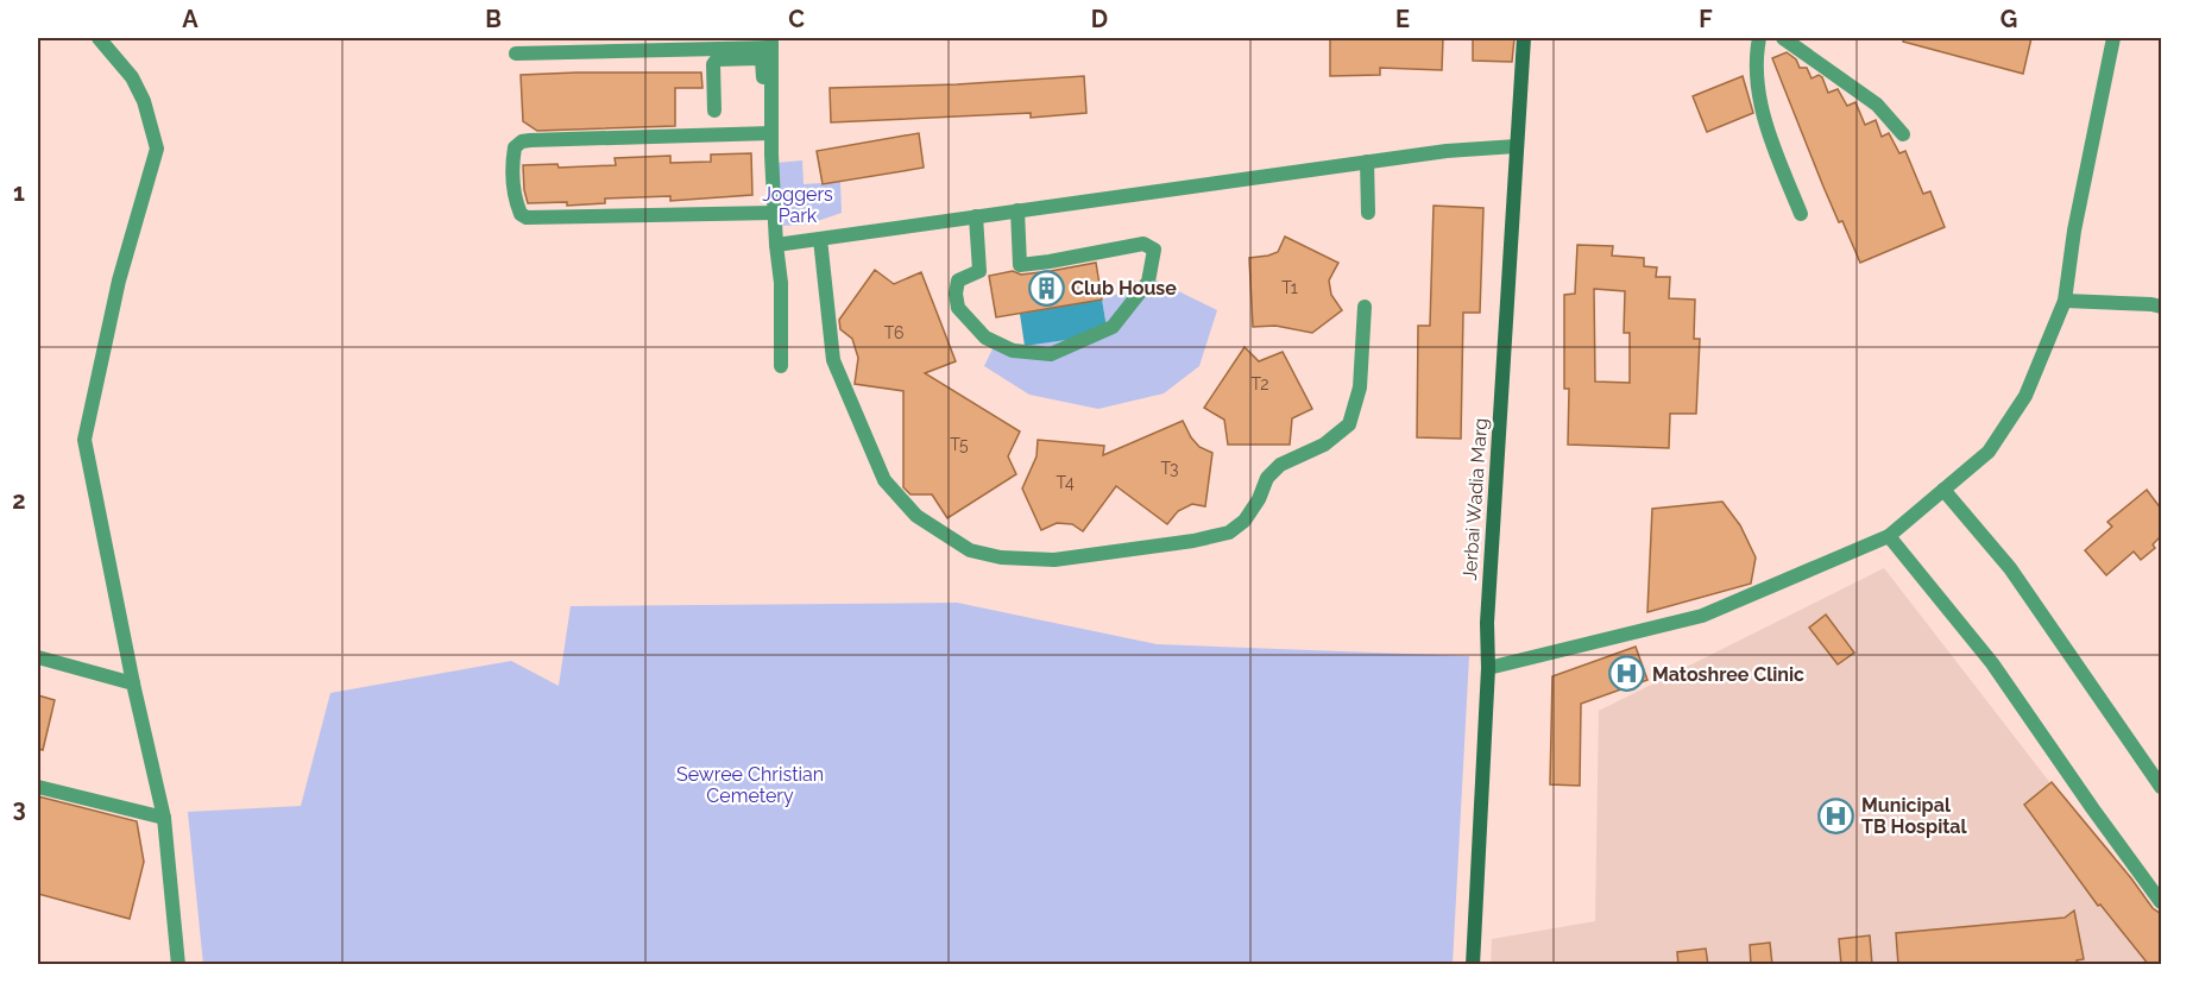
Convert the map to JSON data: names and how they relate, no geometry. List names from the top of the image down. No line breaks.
{"streets":{"main road":["Jerbai Wadia Marg"]},"parks":["Joggers Park","Sewree Christian Cemetery"],"places":{"building":["Club House"],"hospital":["Matoshree Clinic","Municipal TB Hospital"]},"house_numbers":["T1","T6","T2","T5","T3","T4"],"grid":{"columns":["A","B","C","D","E","F","G"],"rows":["1","2","3"]}}
